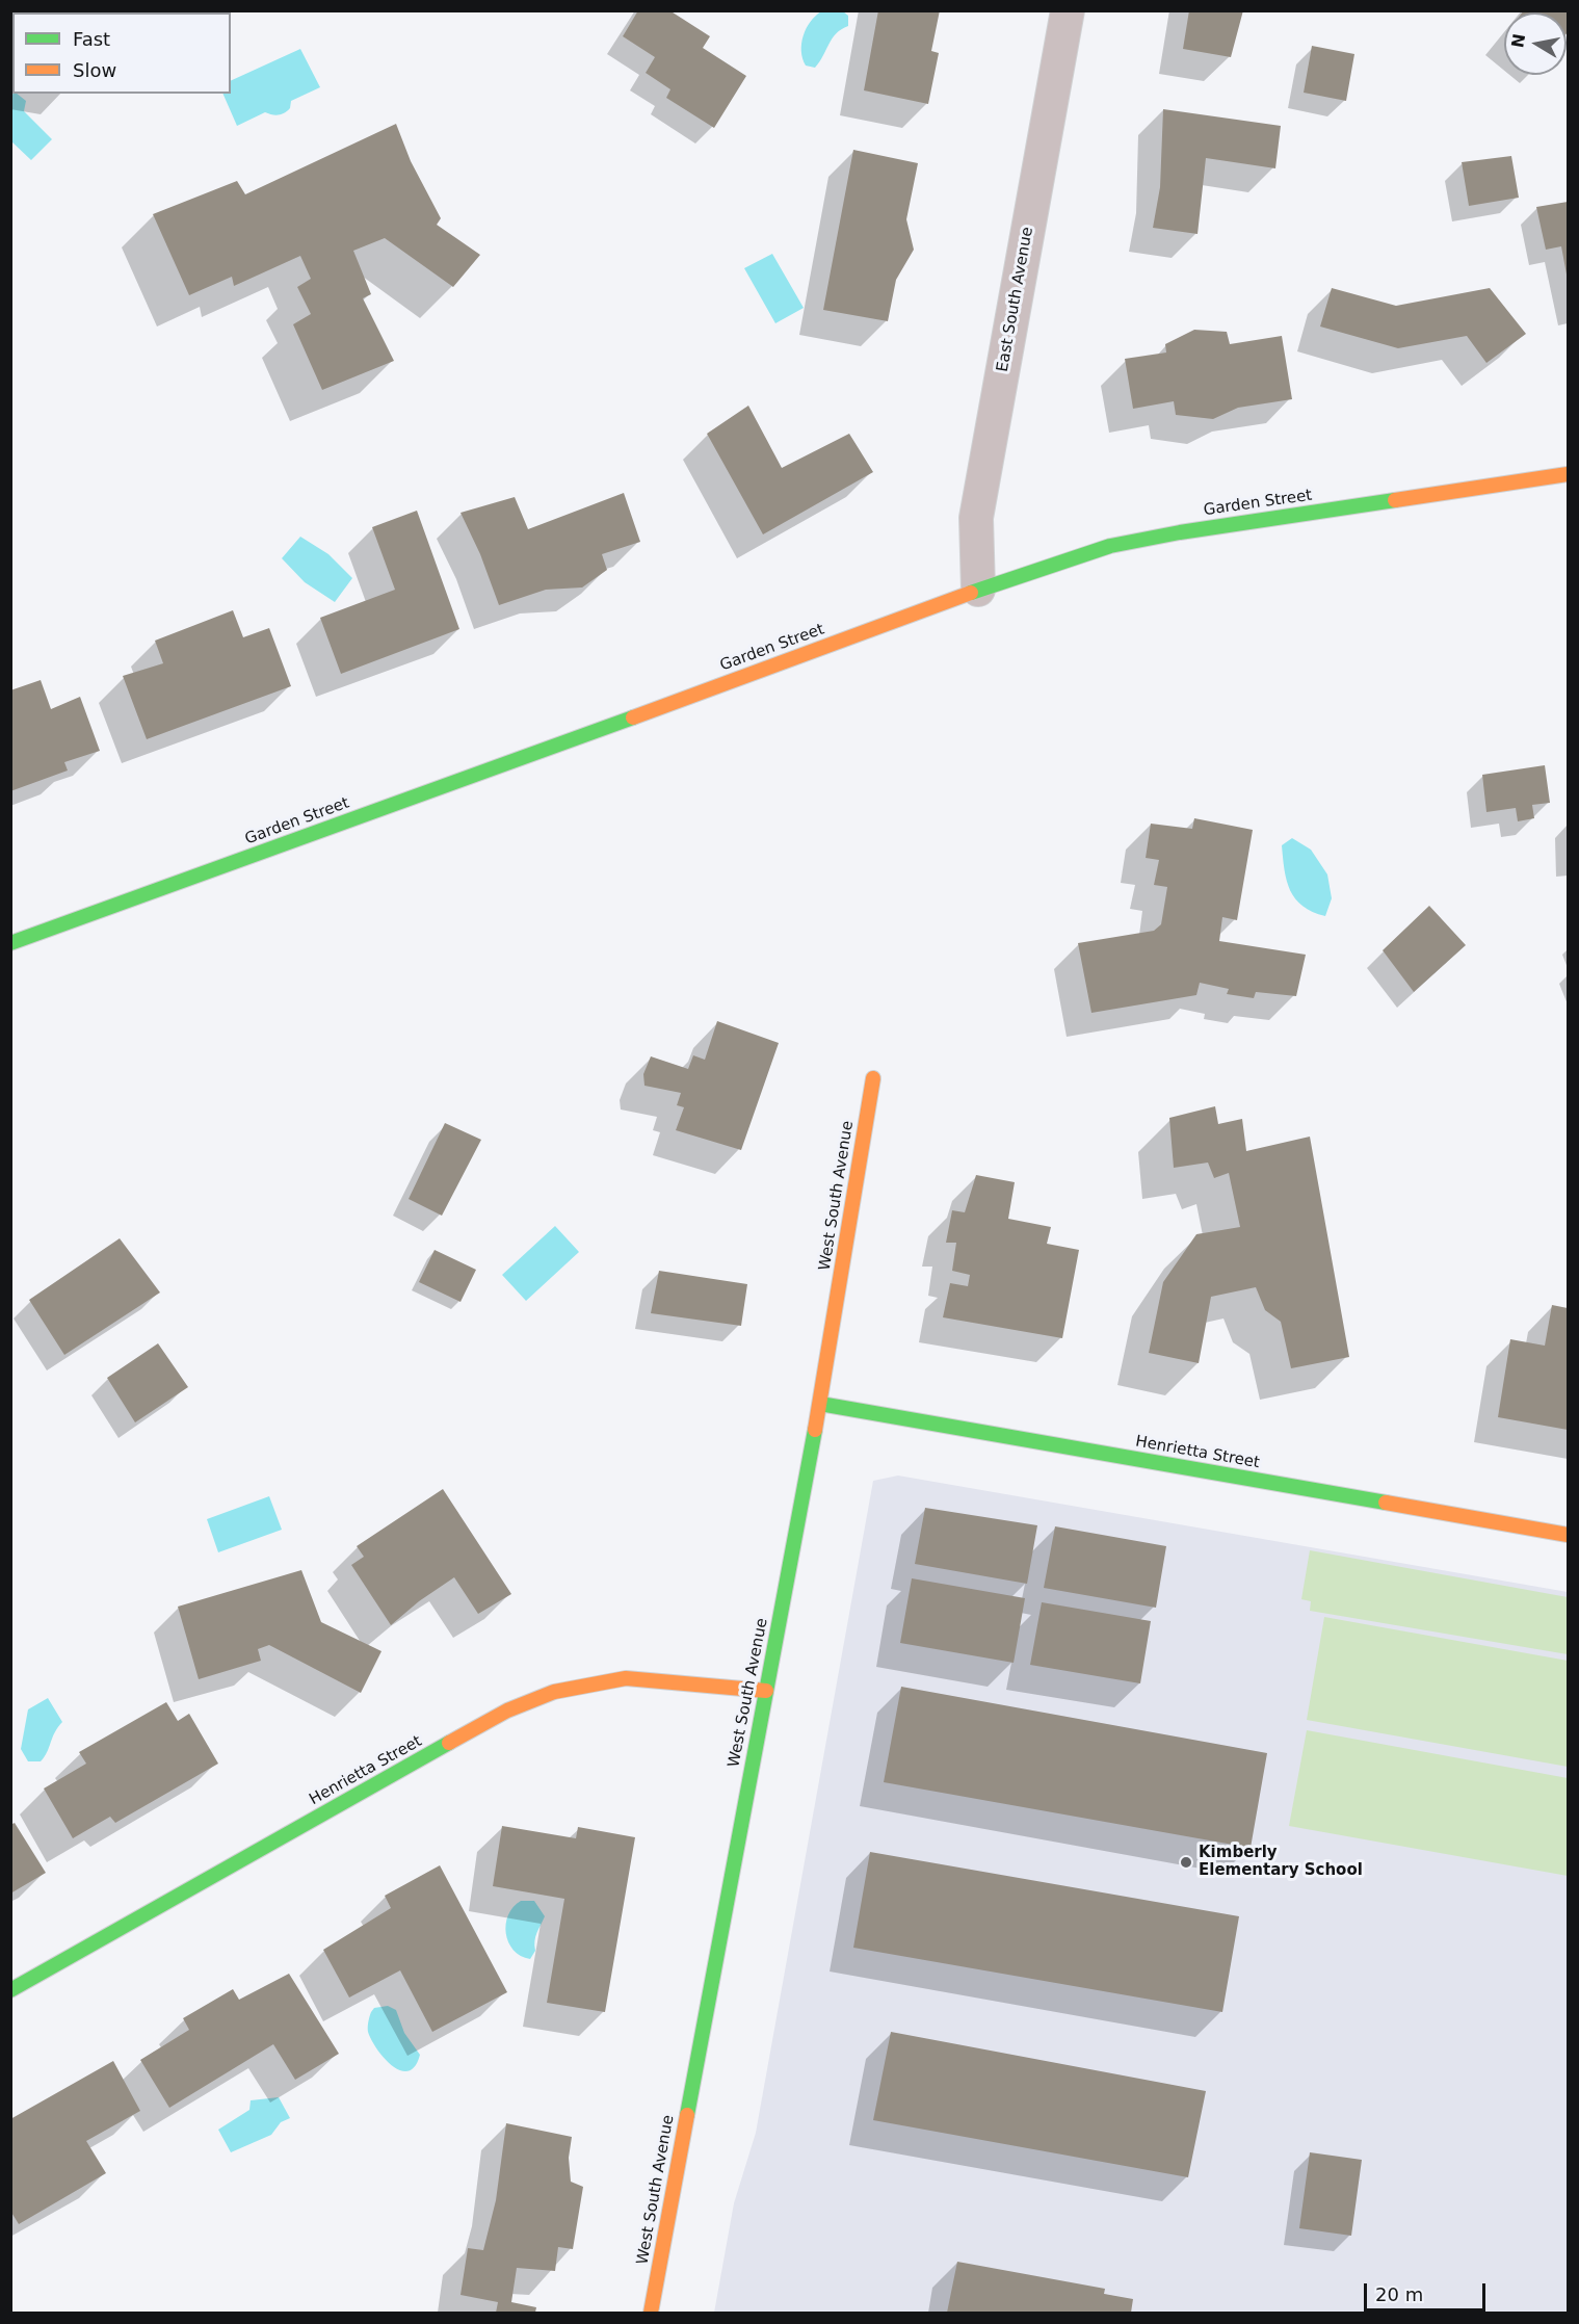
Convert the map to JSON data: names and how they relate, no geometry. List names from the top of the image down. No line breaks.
{"streets":{"street":["East South Avenue","Garden Street","West South Avenue","Henrietta Street"]},"crossings":[["East South Avenue","Garden Street"],["West South Avenue","Henrietta Street"]],"places":["Kimberly Elementary School"],"legend":["Fast","Slow"],"scale_bar":"20 m","north":"left"}
